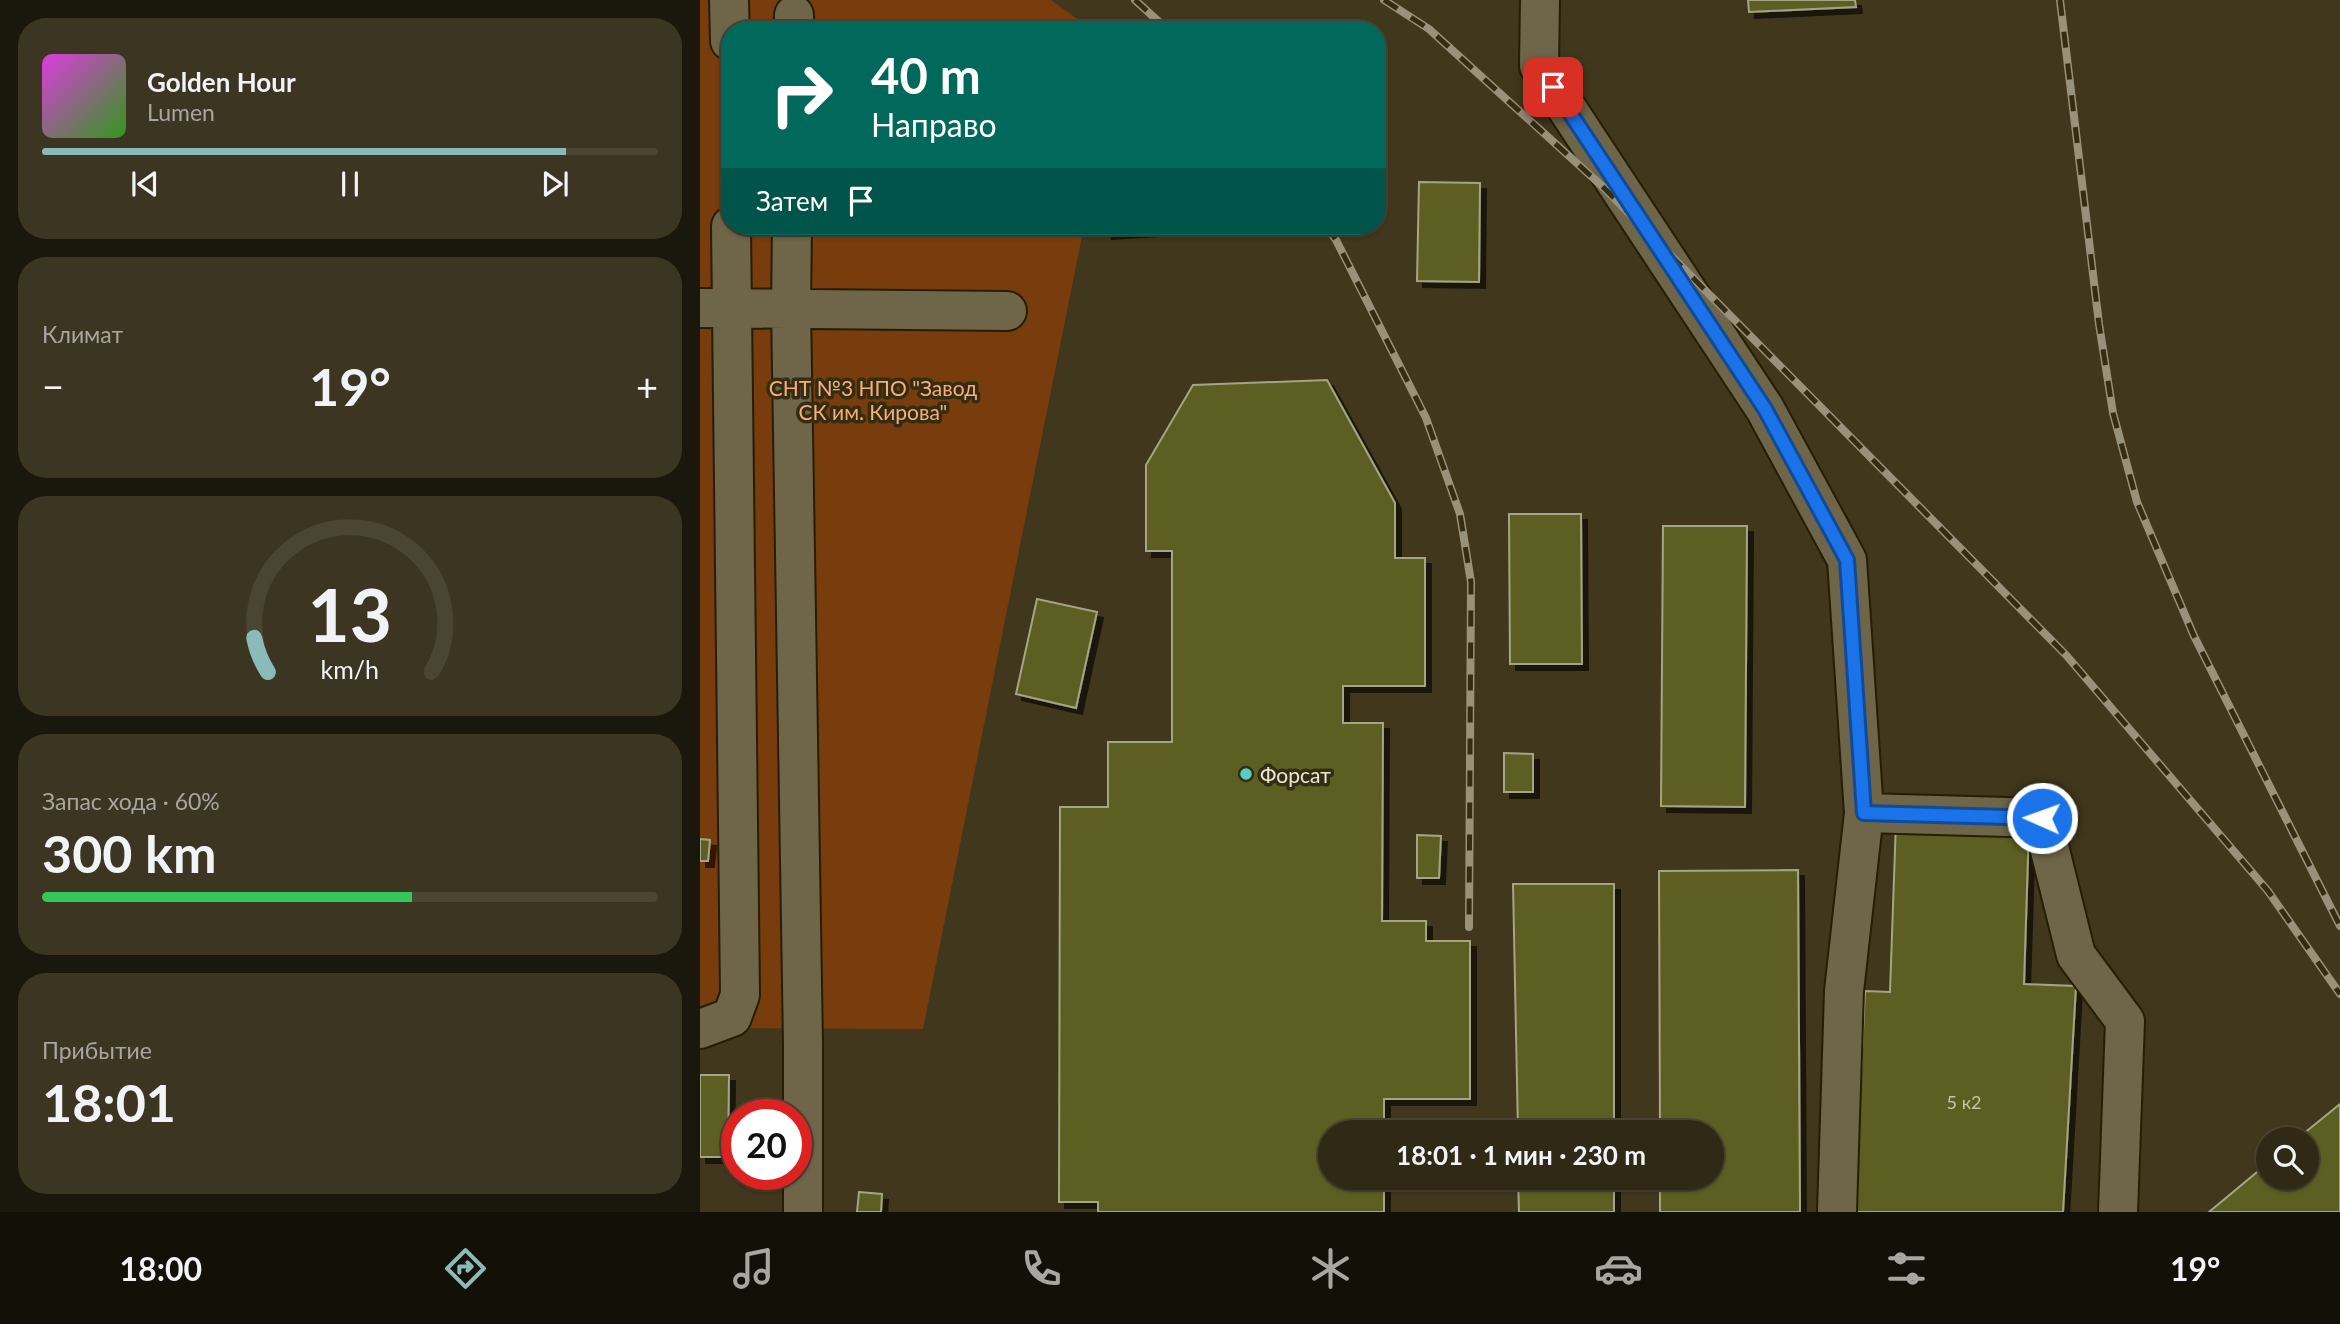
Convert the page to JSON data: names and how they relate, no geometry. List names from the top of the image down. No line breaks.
{"parks":["СНТ №3 НПО \"Завод СК им. Кирова\""],"places":["Форсат"],"house_numbers":["5 к2"],"page":{"turn":["40 m","Направо"],"song":["Golden Hour","Lumen"],"then":"Затем","tile":["Климат",["Запас хода · 60%","300 km"],["Прибытие","18:01"]],"heat":["−","19°","+"],"limit":"20","trip":"18:01 · 1 мин · 230 m","tabs":["18:00","19°"],"gauge":["13","km/h"]}}
